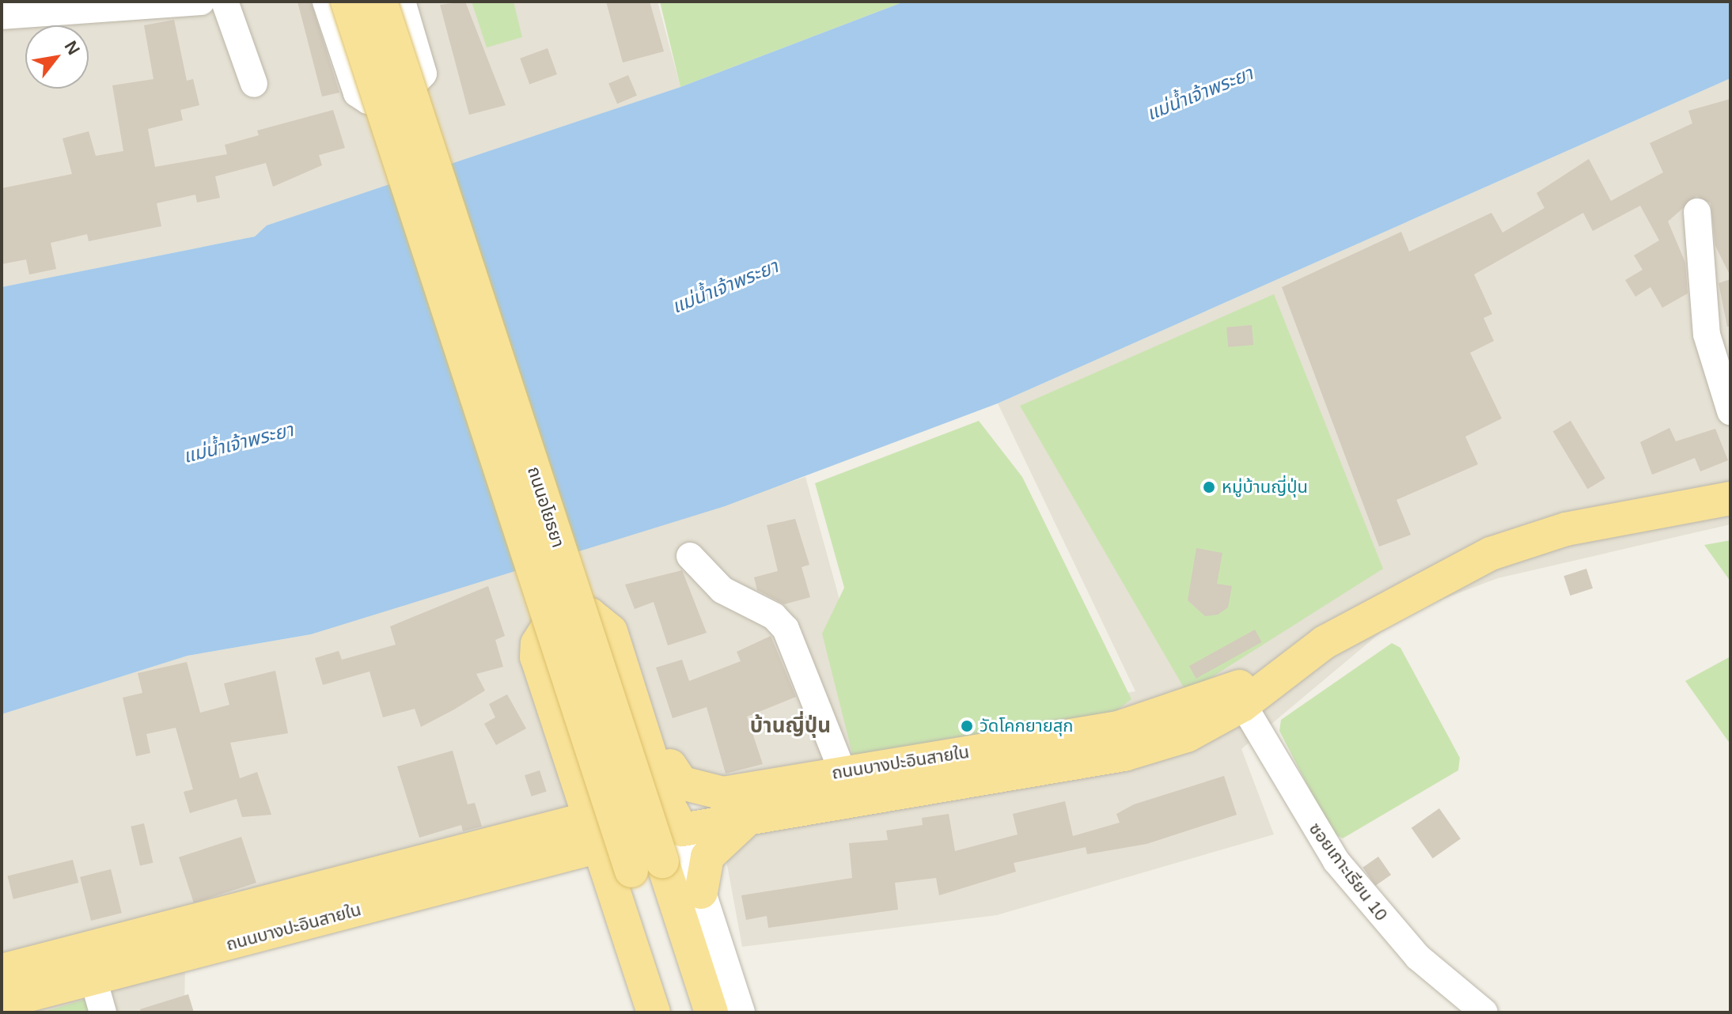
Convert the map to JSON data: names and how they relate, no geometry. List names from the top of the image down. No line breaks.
{"streets":{"main road":["ถนนอโยธยา","ถนนบางปะอินสายใน"],"street":["ซอยเกาะเรียน 10"]},"crossings":[["ถนนบางปะอินสายใน","ซอยเกาะเรียน 10"]],"districts":["บ้านญี่ปุ่น"],"water":["แม่น้ำเจ้าพระยา"],"places":["หมู่บ้านญี่ปุ่น","วัดโคกยายสุก"],"north":"top right"}
